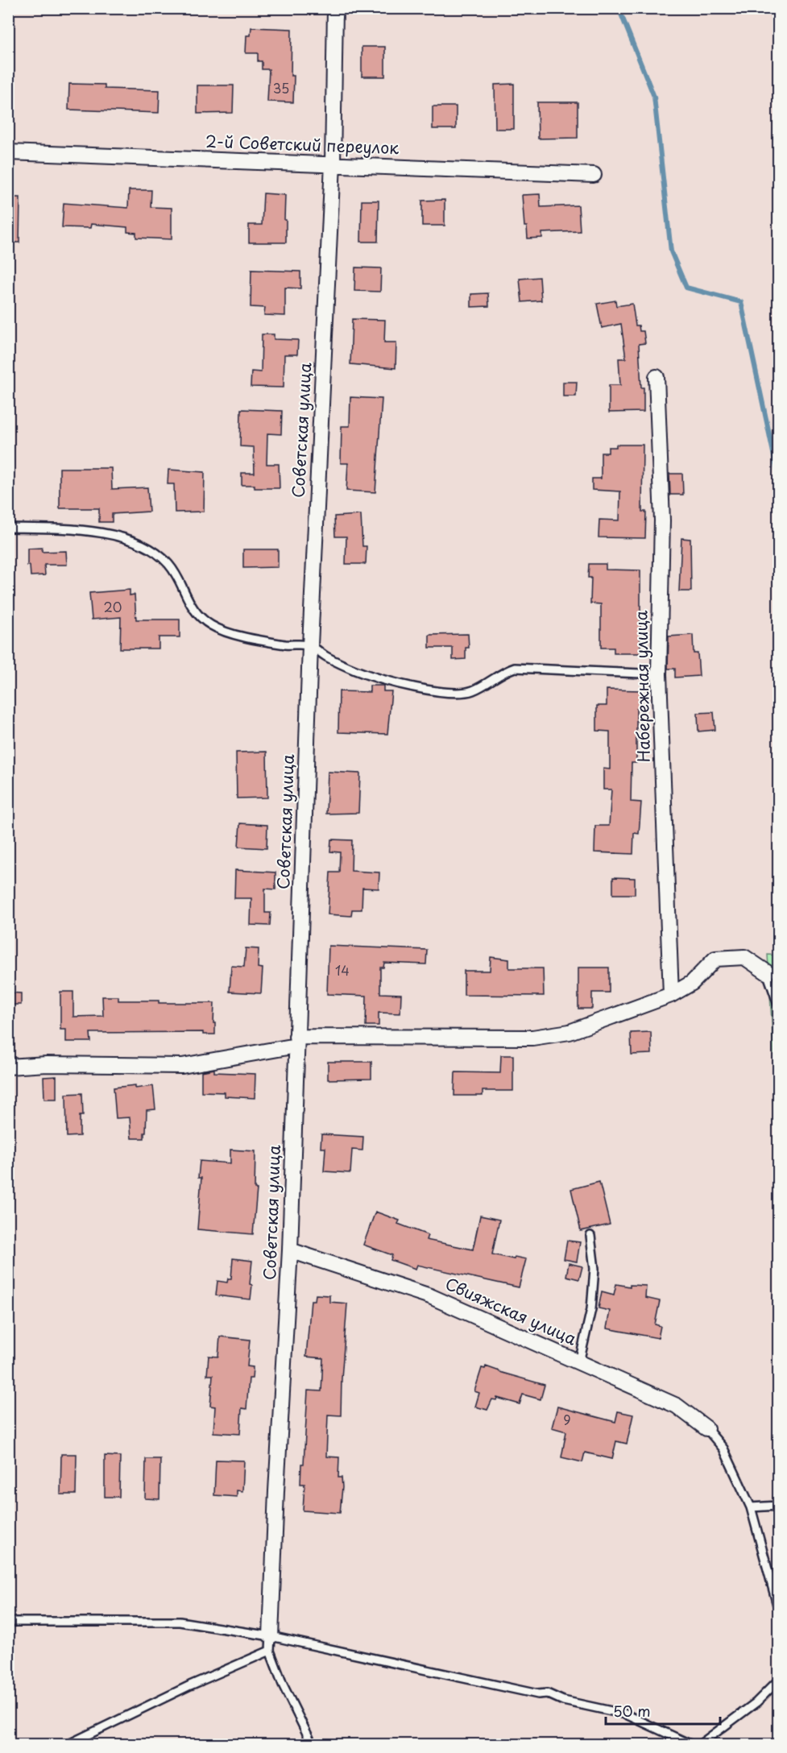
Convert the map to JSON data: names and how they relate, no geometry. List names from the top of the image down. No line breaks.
{"streets":{"street":["2-й Советский переулок","Советская улица","Набережная улица","Свияжская улица"]},"crossings":[["2-й Советский переулок","Советская улица"],["Советская улица","Свияжская улица"]],"house_numbers":["35","20","14","9"],"scale_bar":"50 m"}
